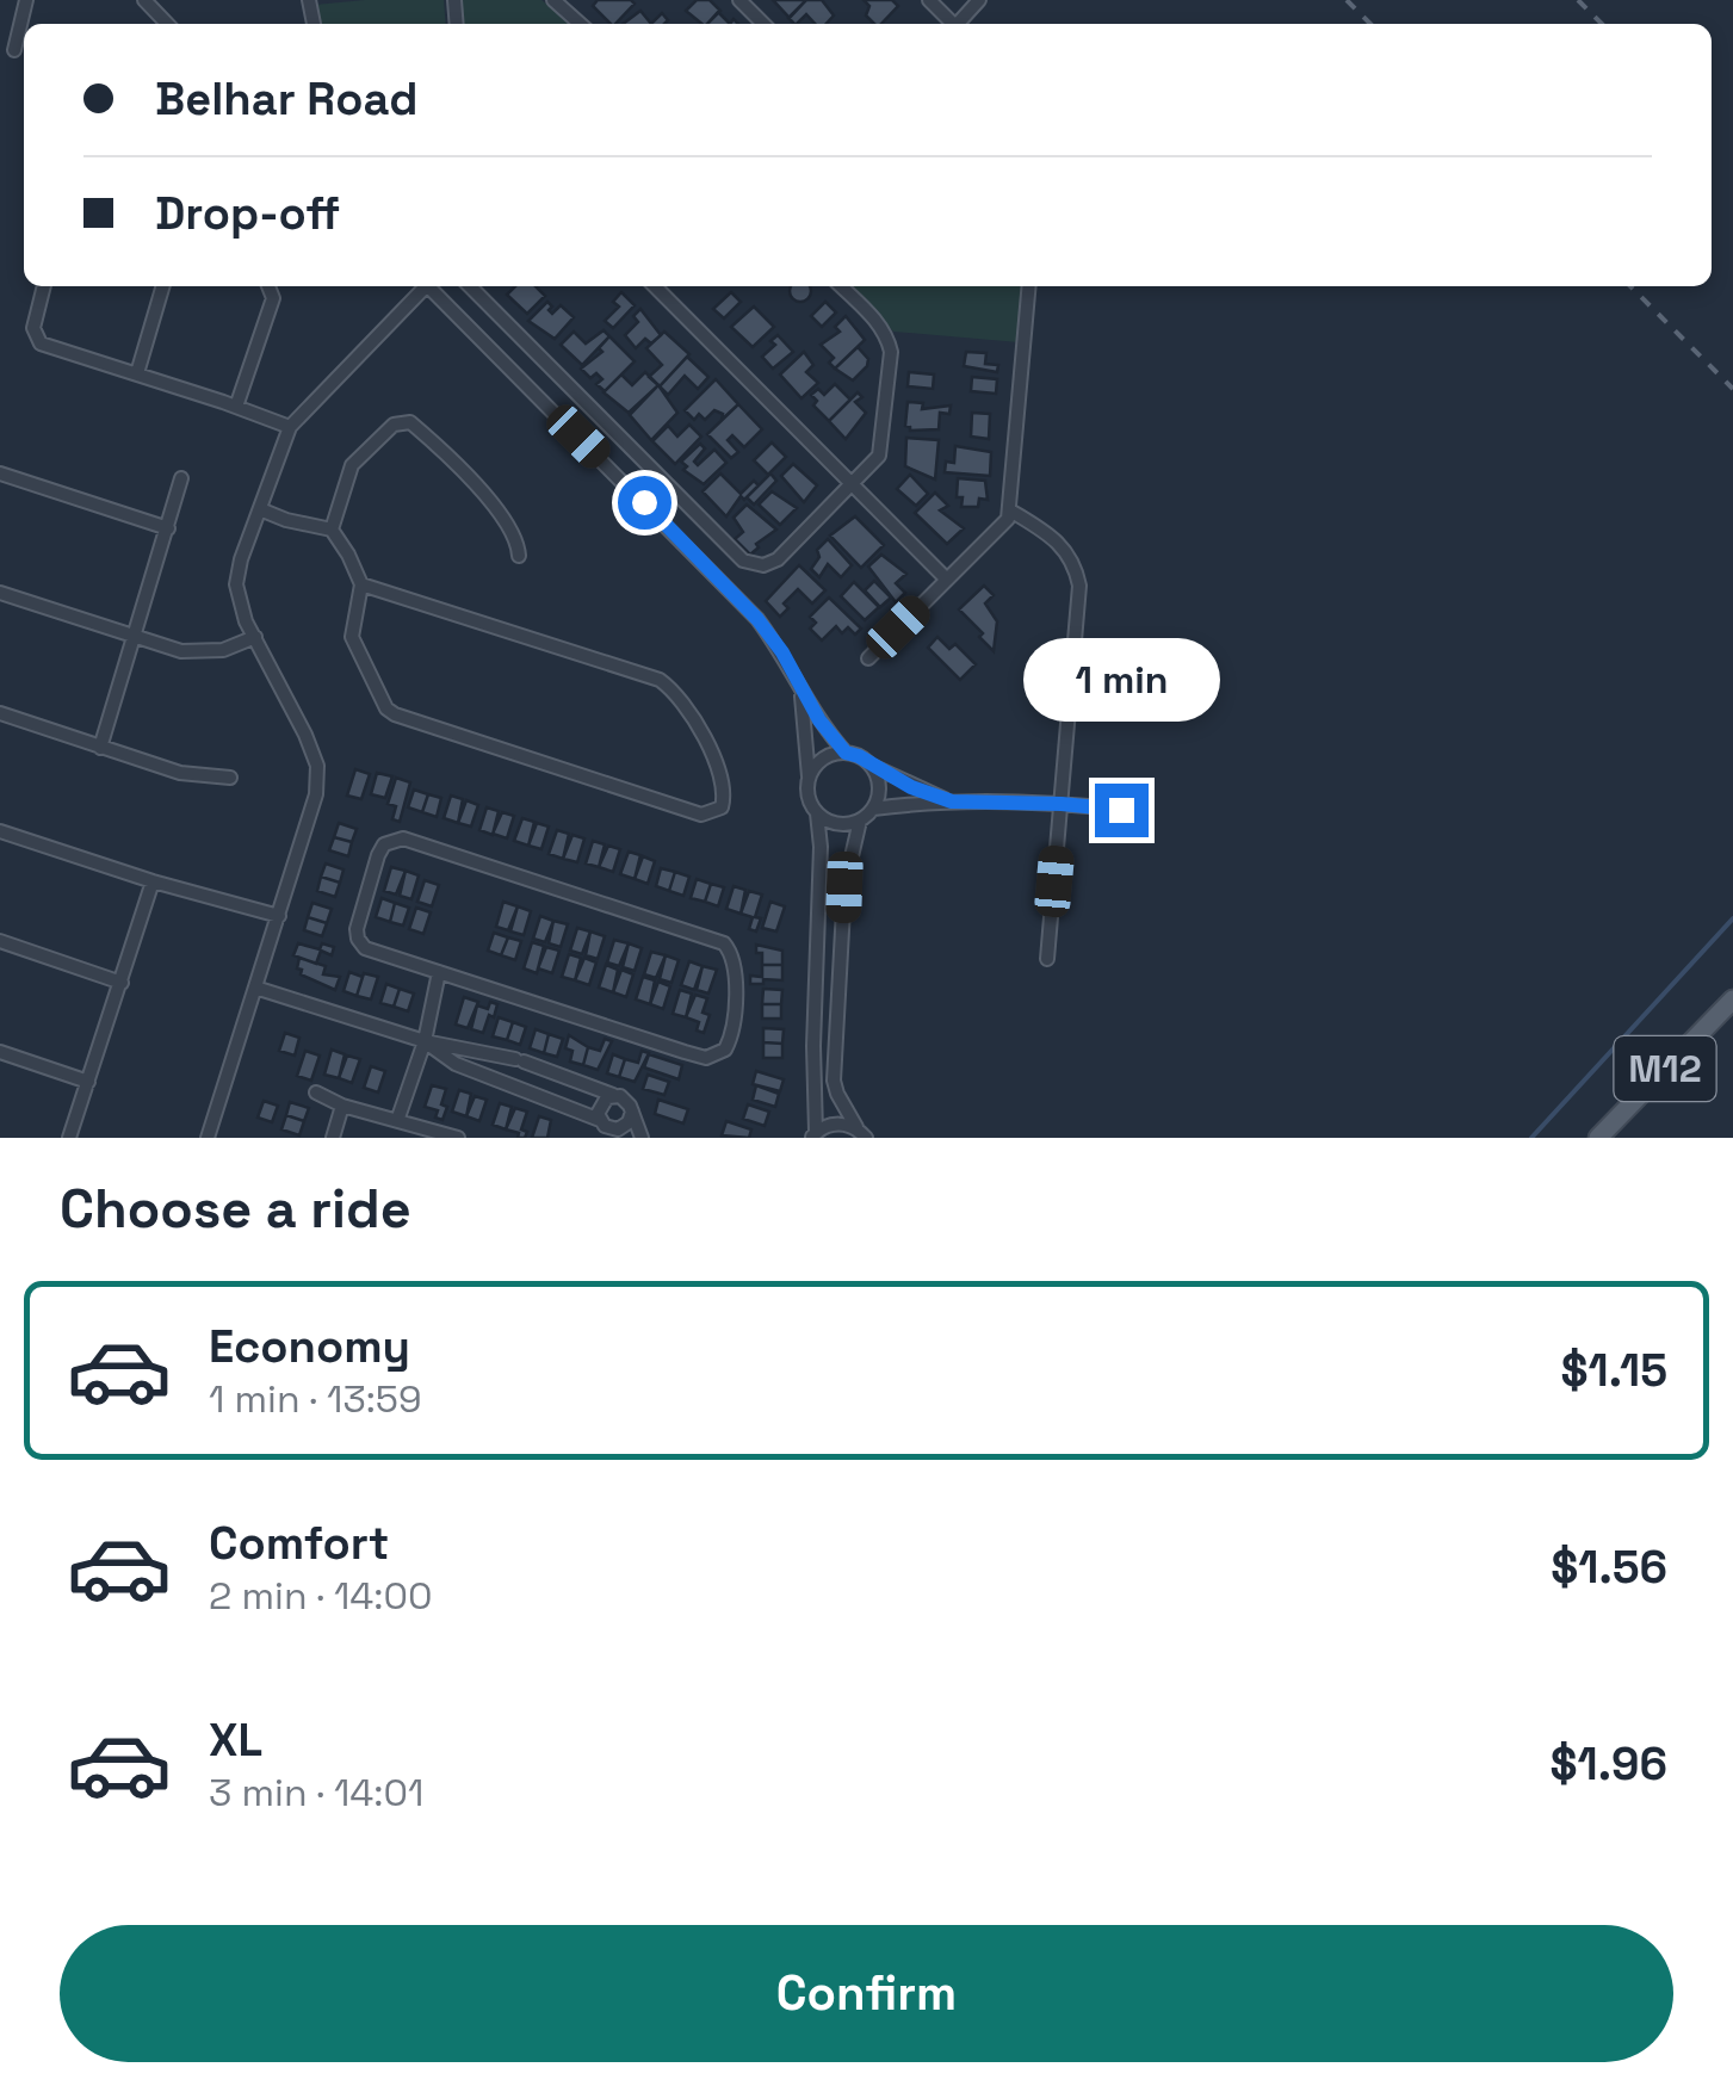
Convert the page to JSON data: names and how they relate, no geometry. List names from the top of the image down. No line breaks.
{"streets":{"main road":["M12"]},"page":{"banner":["Belhar Road","Drop-off"],"bubble":"1 min","heading":"Choose a ride","list":[{"name":"Economy","note":"1 min · 13:59","value":"$1.15"},{"name":"Comfort","note":"2 min · 14:00","value":"$1.56"},{"name":"XL","note":"3 min · 14:01","value":"$1.96"}],"buttons":"Confirm"}}
